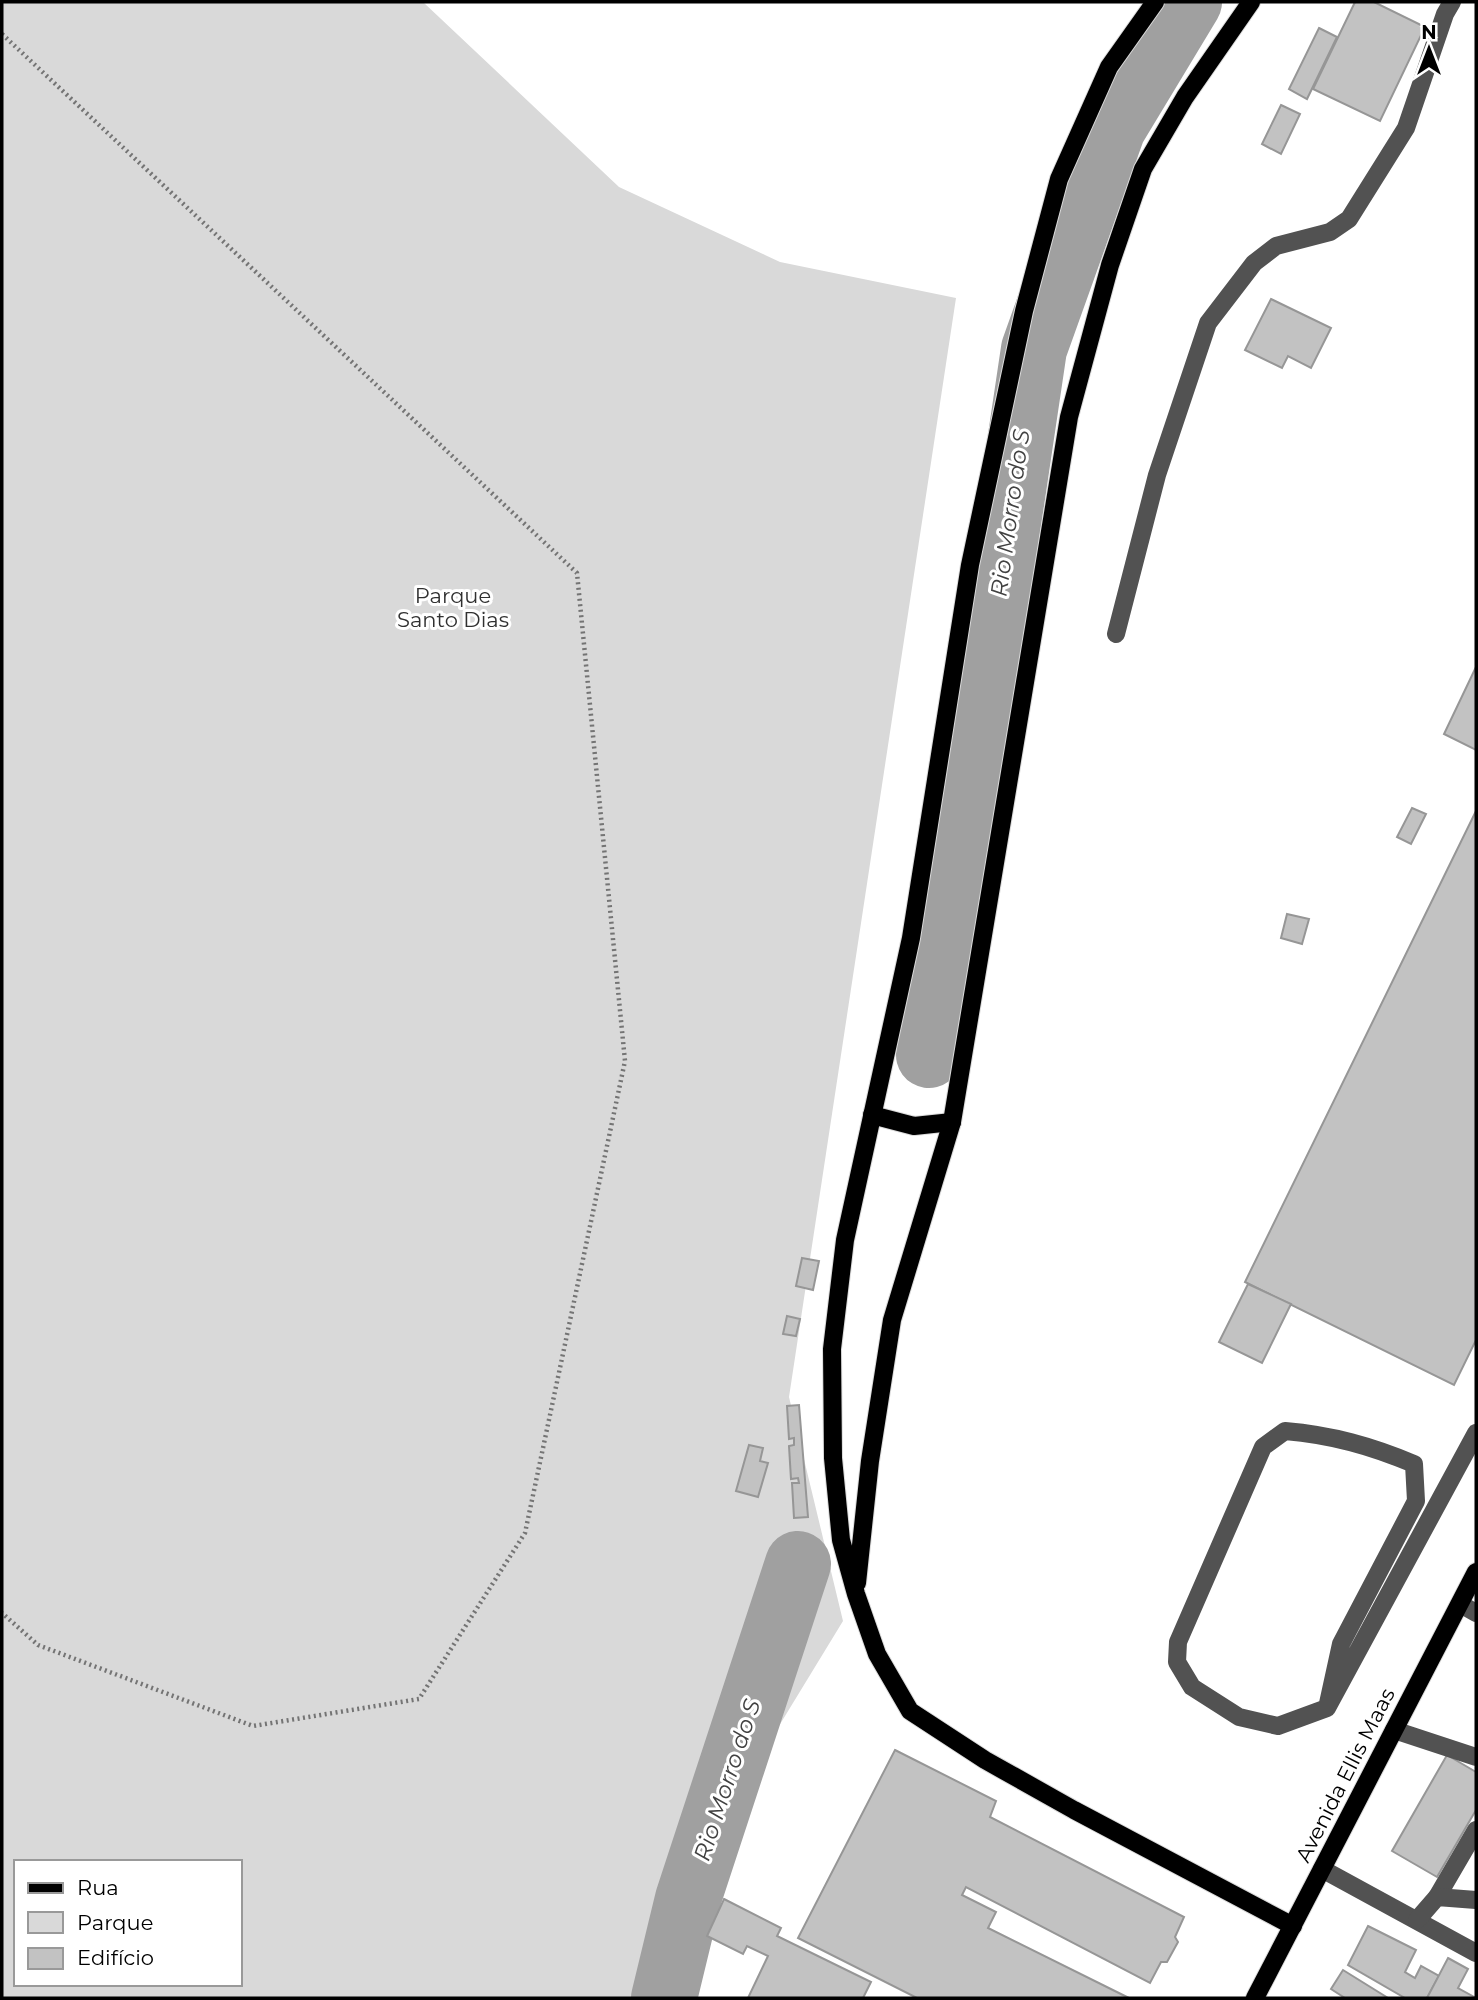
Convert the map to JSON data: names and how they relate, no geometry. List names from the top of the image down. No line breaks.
{"streets":{"main road":["Avenida Ellis Maas"]},"water":["Rio Morro do S"],"parks":["Parque Santo Dias"],"legend":["Rua","Parque","Edifício"],"north":"top"}
